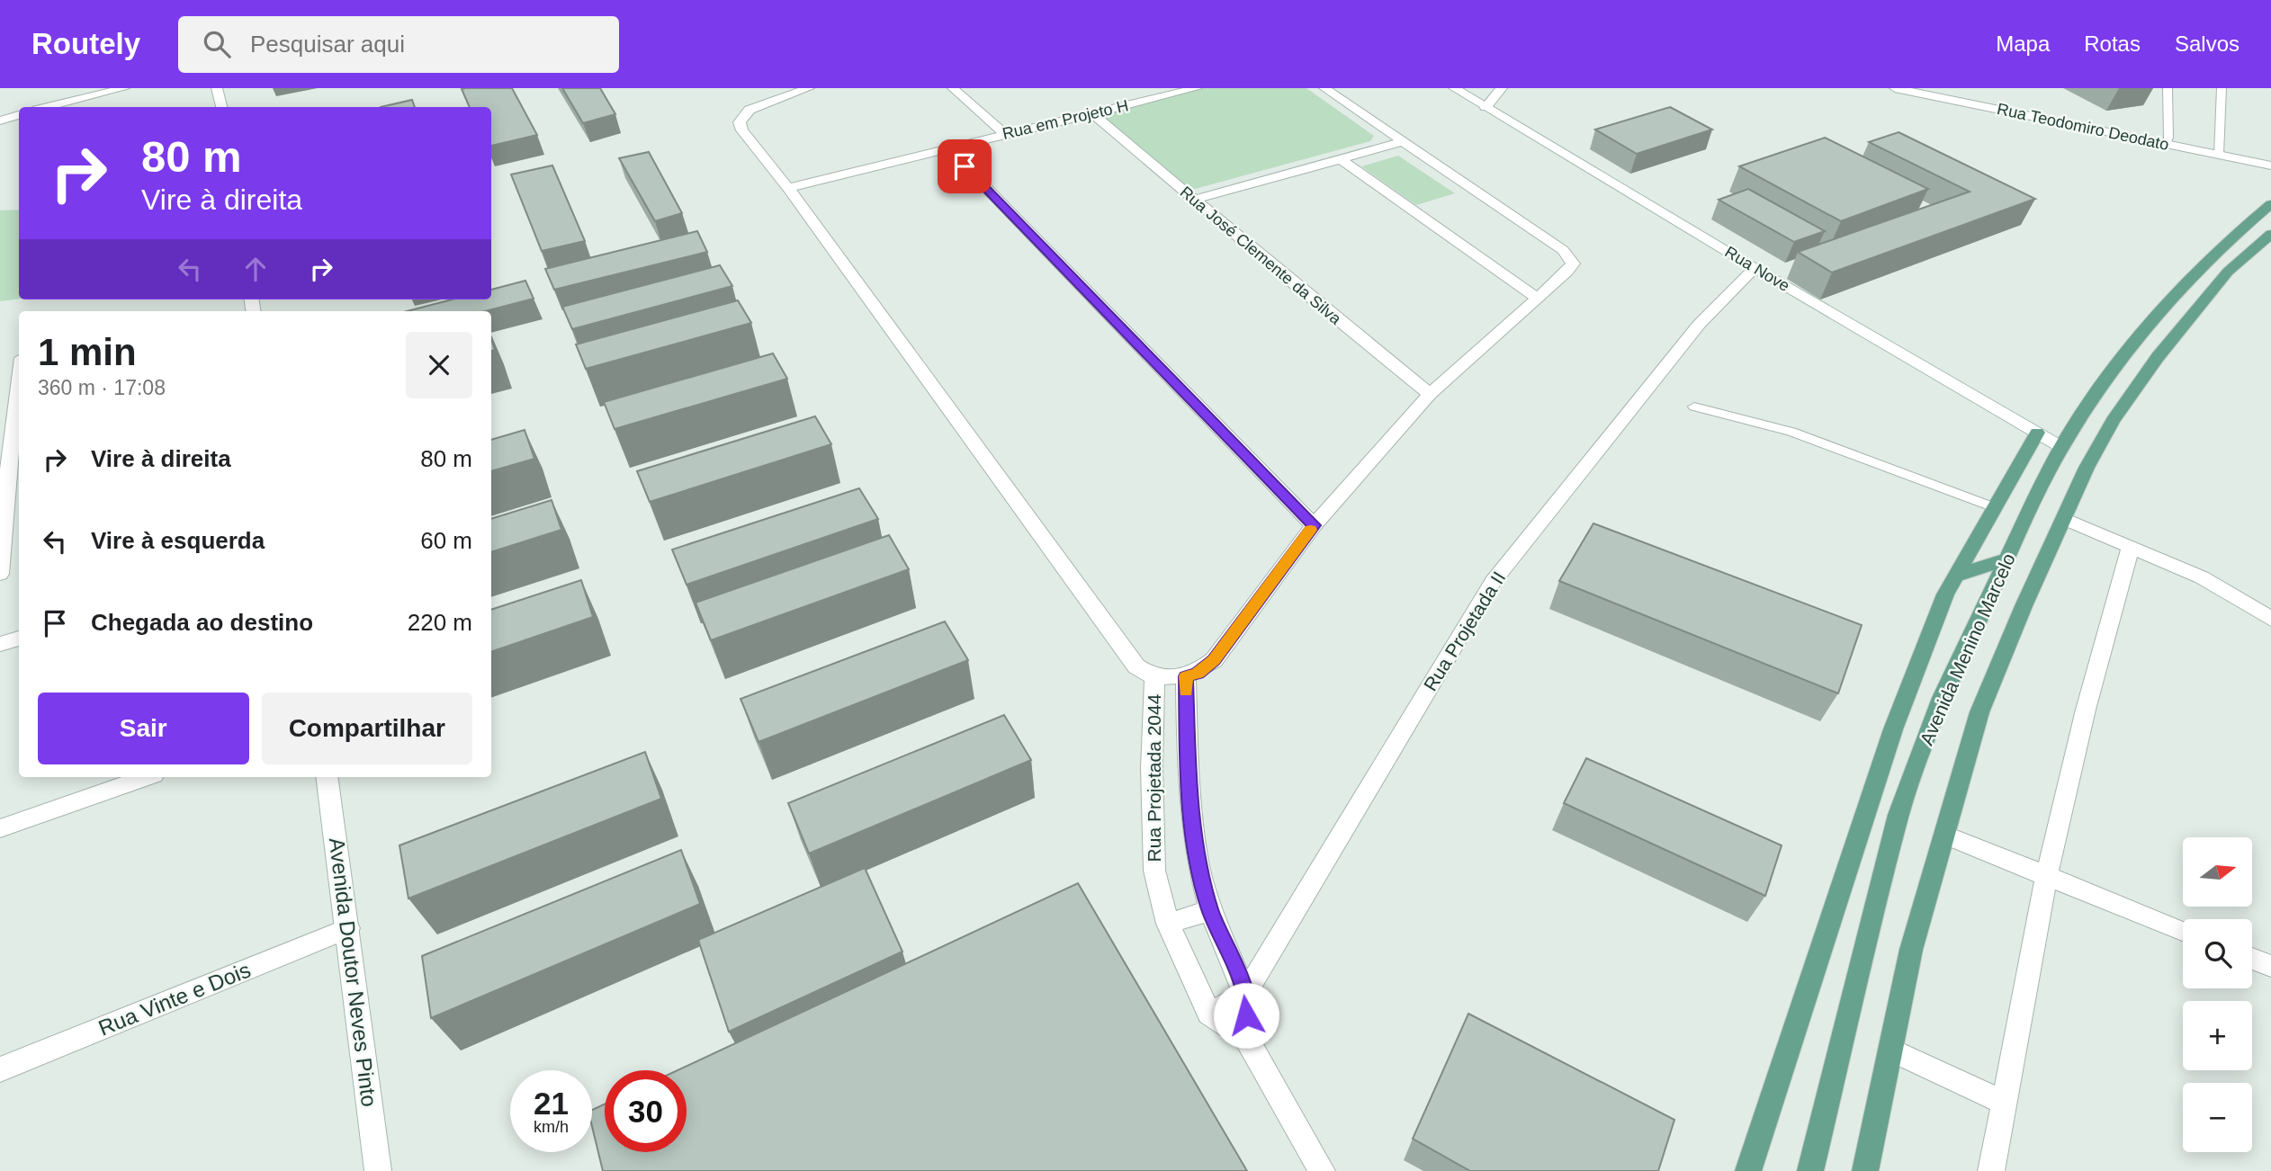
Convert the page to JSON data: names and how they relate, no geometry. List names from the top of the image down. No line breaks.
{"streets":{"main road":["Avenida Menino Marcelo"],"street":["Rua em Projeto H","Rua Teodomiro Deodato","Rua José Clemente da Silva","Rua Nove","Rua Projetada II","Rua Projetada 2044","Avenida Doutor Neves Pinto","Rua Vinte e Dois"]},"crossings":[["Rua em Projeto H","Rua José Clemente da Silva"],["Rua Nove","Rua Projetada II"],["Rua Nove","Avenida Menino Marcelo"],["Rua Projetada II","Rua Projetada 2044"],["Avenida Doutor Neves Pinto","Rua Vinte e Dois"]],"north":"right","page":{"header":"Routely","search":"Pesquisar aqui","nav":["Mapa","Rotas","Salvos"],"turn":["80 m","Vire à direita"],"heading":["1 min","360 m · 17:08"],"list":[{"name":"Vire à direita","value":"80 m"},{"name":"Vire à esquerda","value":"60 m"},{"name":"Chegada ao destino","value":"220 m"}],"buttons":["Sair","Compartilhar"],"map_buttons":["+","−"],"speed":"21 km/h","limit":"30"}}
